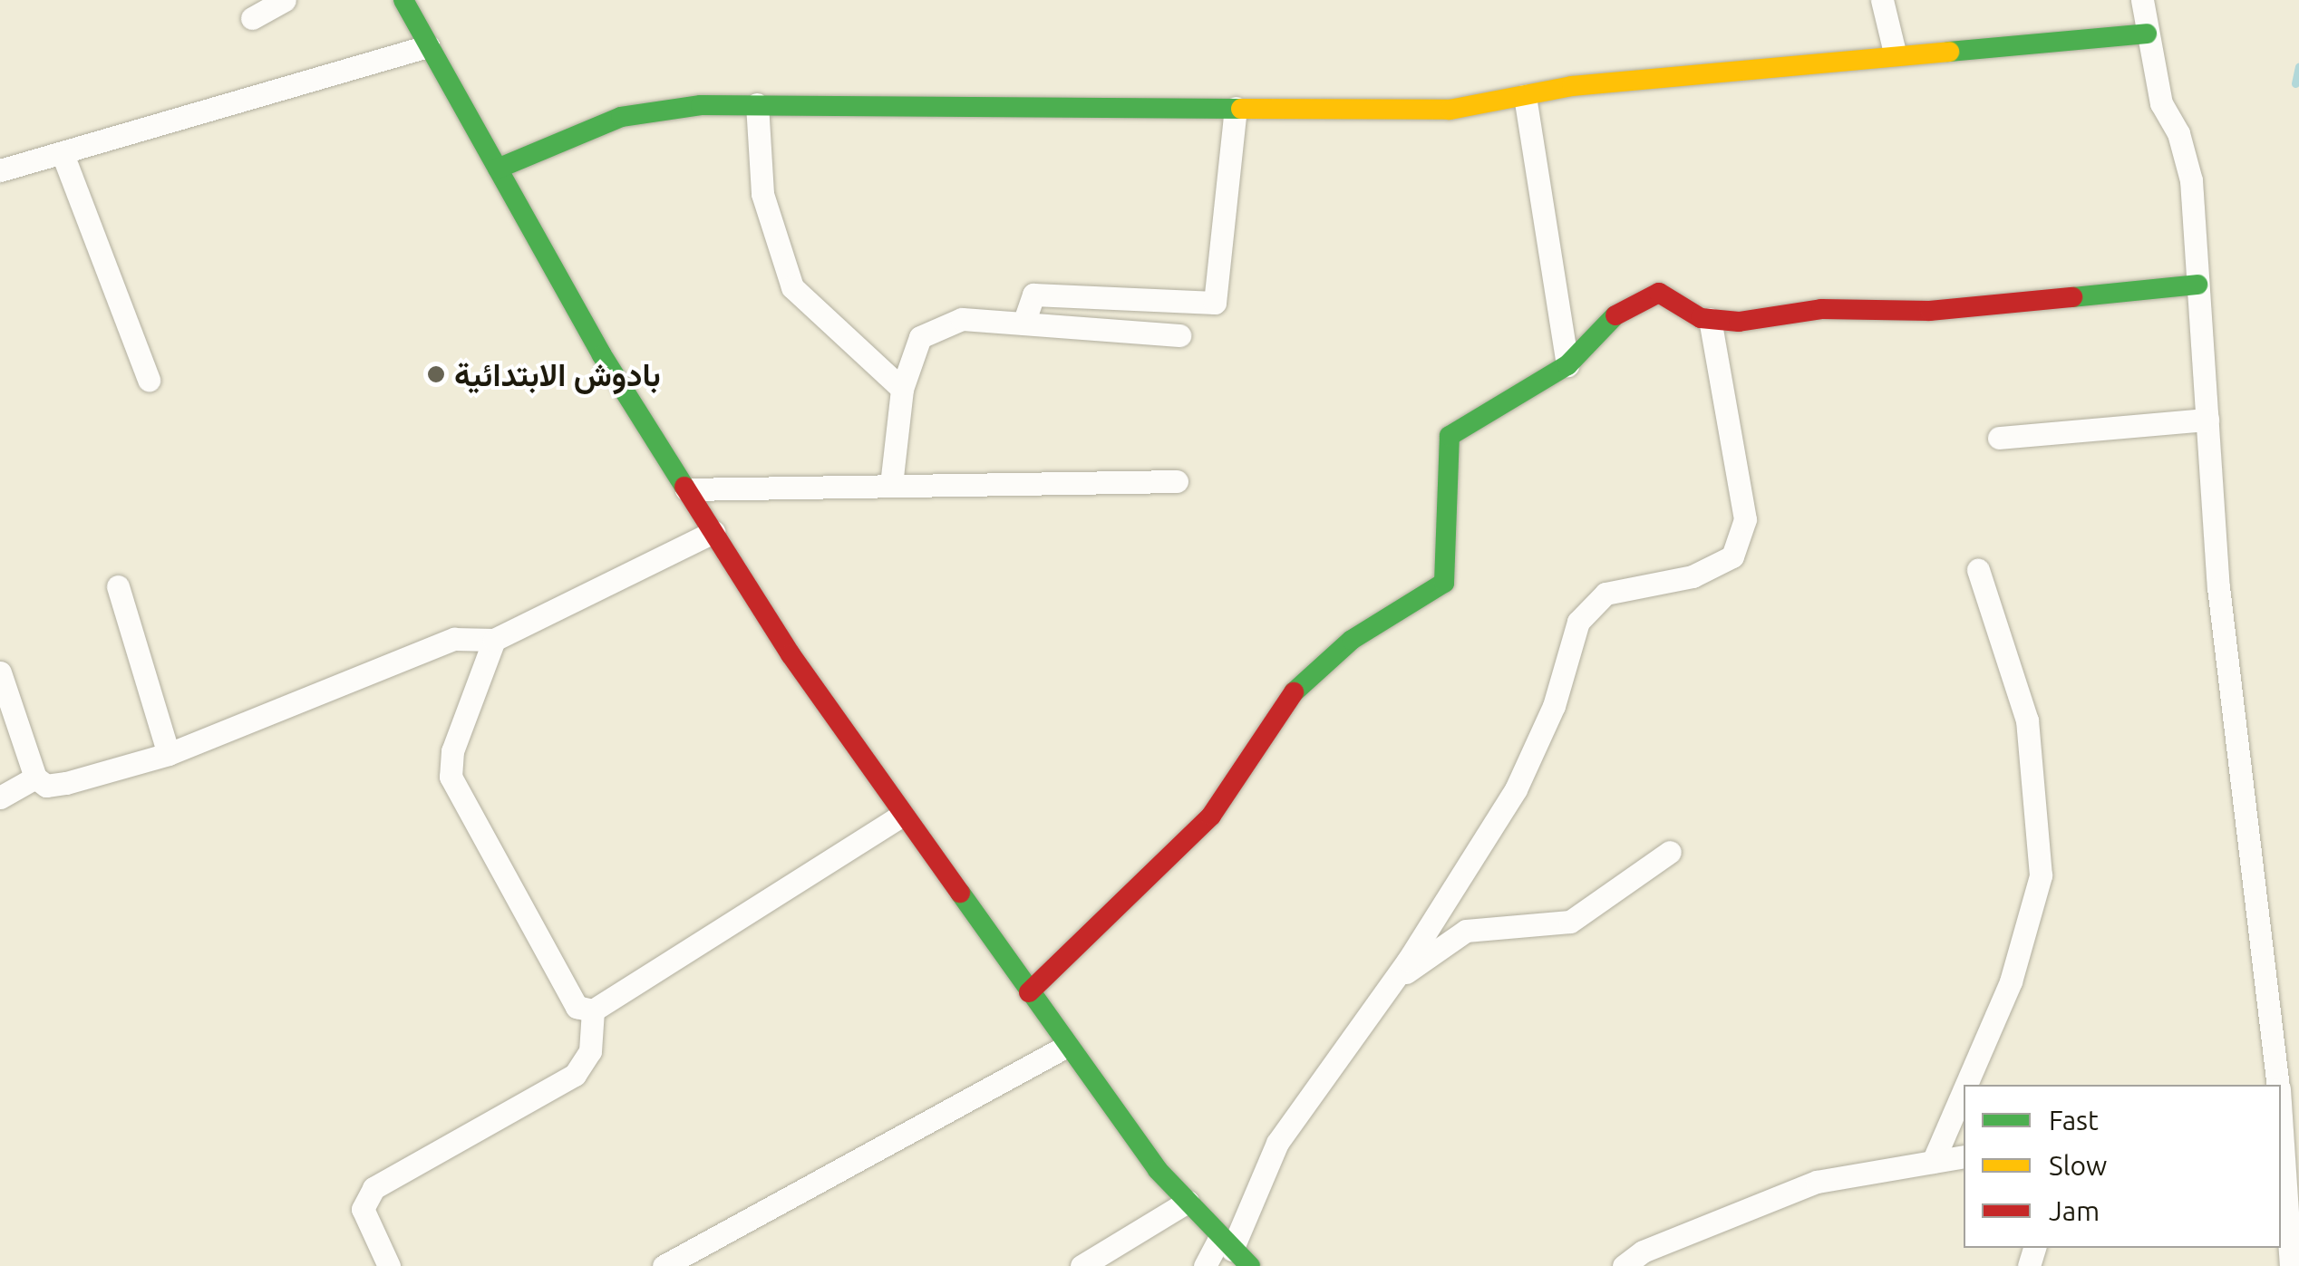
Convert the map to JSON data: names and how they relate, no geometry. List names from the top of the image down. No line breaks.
{"places":["بادوش الابتدائية"],"legend":["Fast","Slow","Jam"]}
